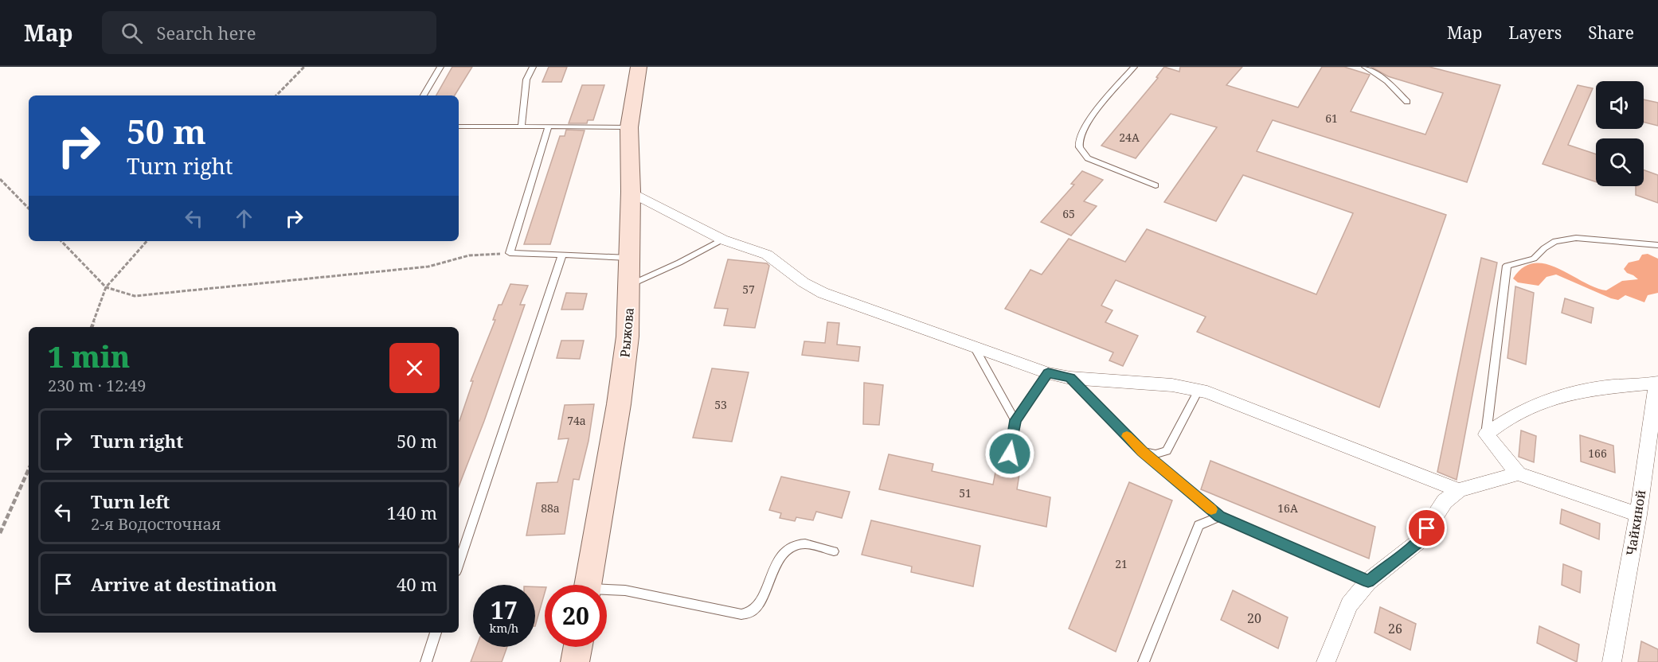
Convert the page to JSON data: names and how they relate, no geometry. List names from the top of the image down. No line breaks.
{"streets":{"street":["Рыжова","Чайкиной"]},"house_numbers":["61","24А","65","57","53","74а","166","51","88а","16А","21","20","26"],"page":{"header":"Map","search":"Search here","nav":["Map","Layers","Share"],"turn":["50 m","Turn right"],"heading":["1 min","230 m · 12:49"],"list":[{"name":"Turn right","value":"50 m"},{"name":"Turn left","note":"2-я Водосточная","value":"140 m"},{"name":"Arrive at destination","value":"40 m"}],"speed":"17 km/h","limit":"20"}}
